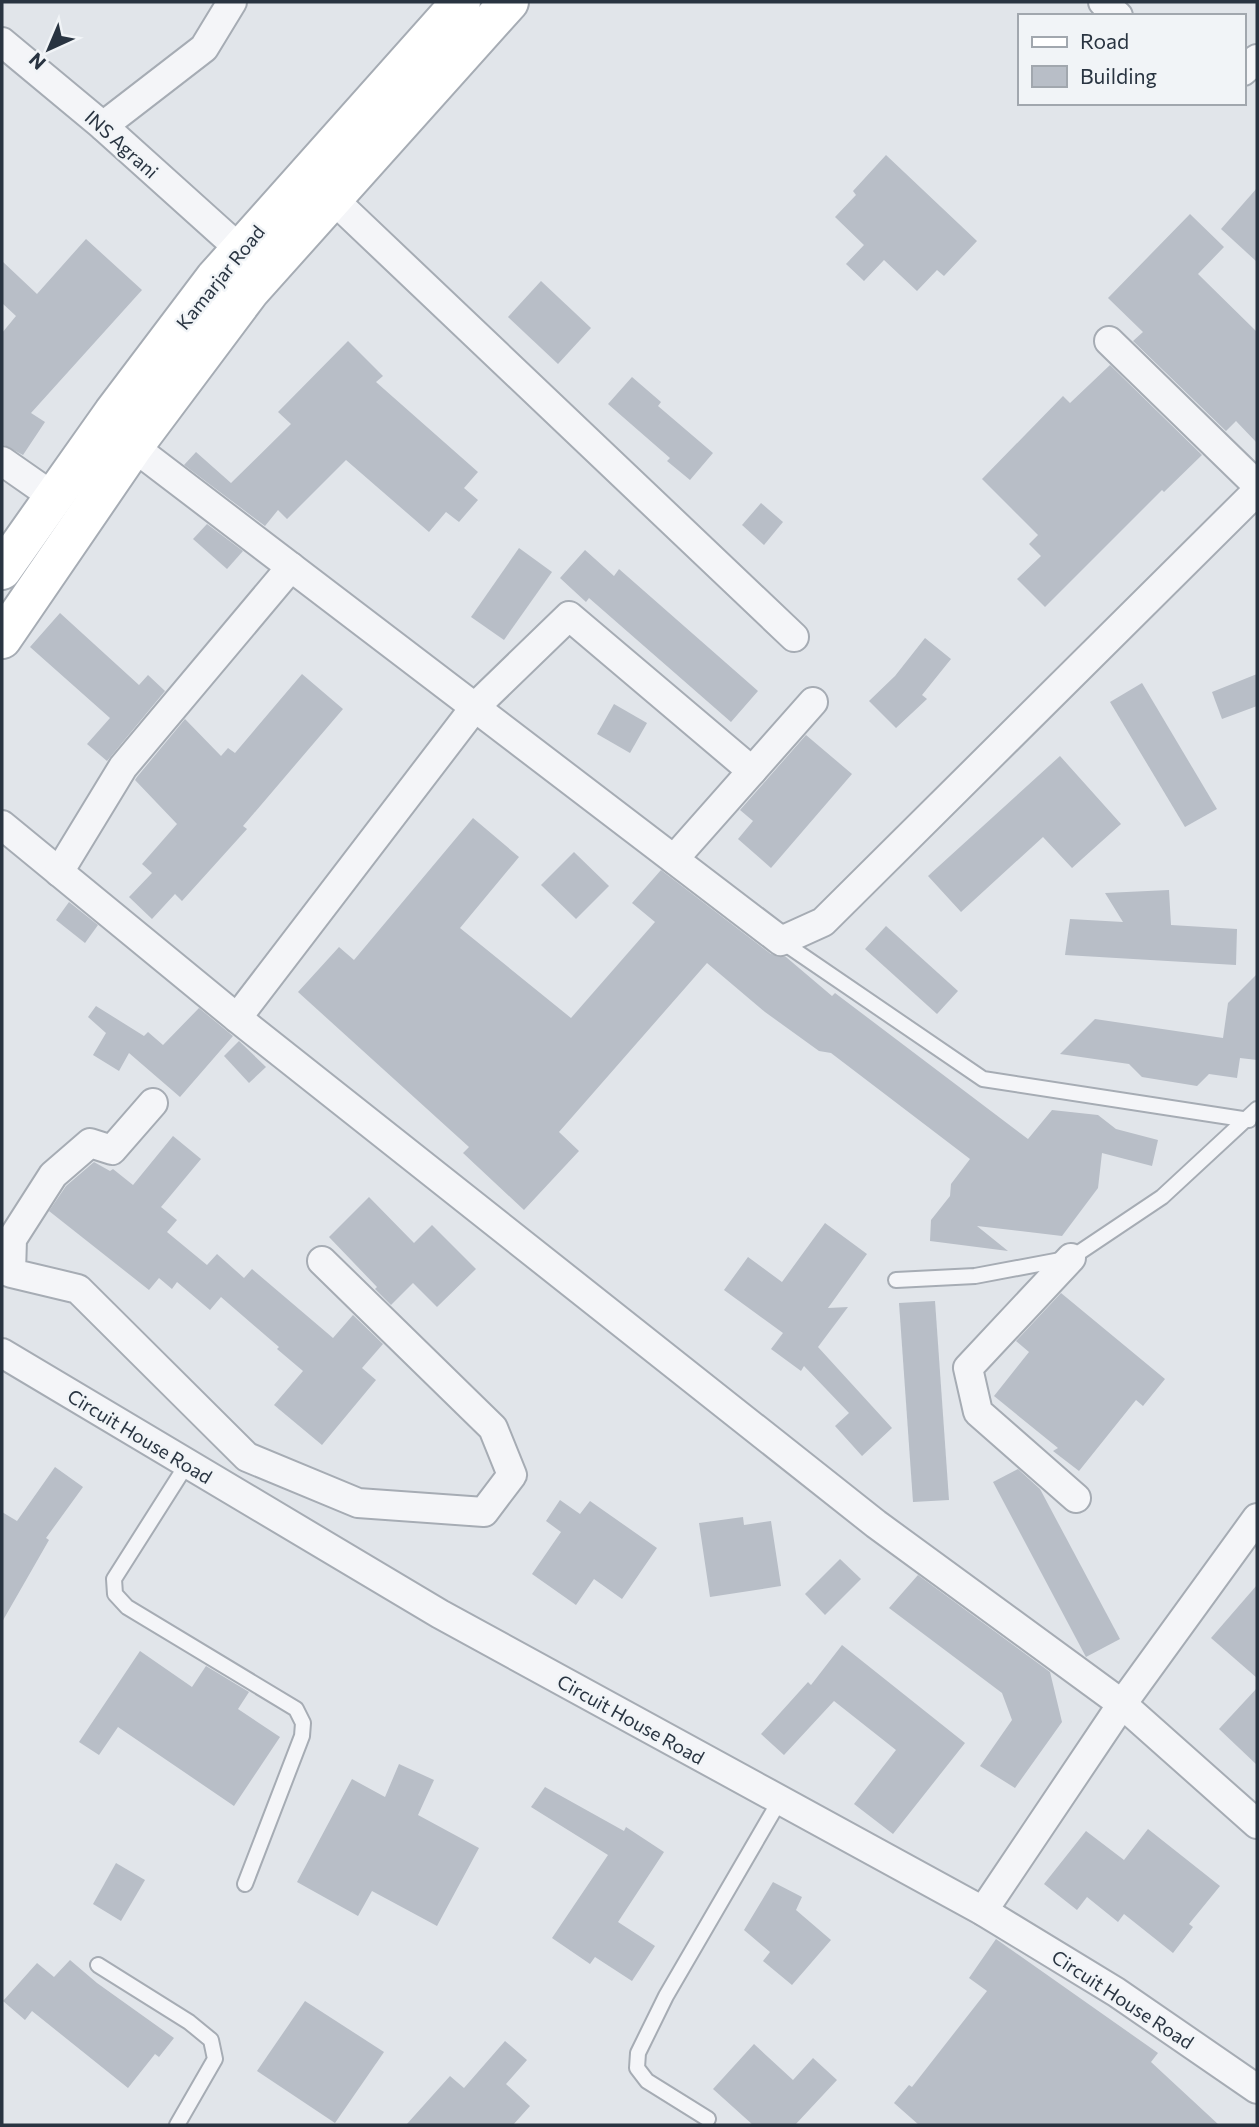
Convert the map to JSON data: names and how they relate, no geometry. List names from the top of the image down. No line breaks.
{"streets":{"main road":["Kamarjar Road"],"street":["INS Agrani","Circuit House Road"]},"crossings":[["INS Agrani","Kamarjar Road"]],"legend":["Road","Building"],"north":"bottom left"}
